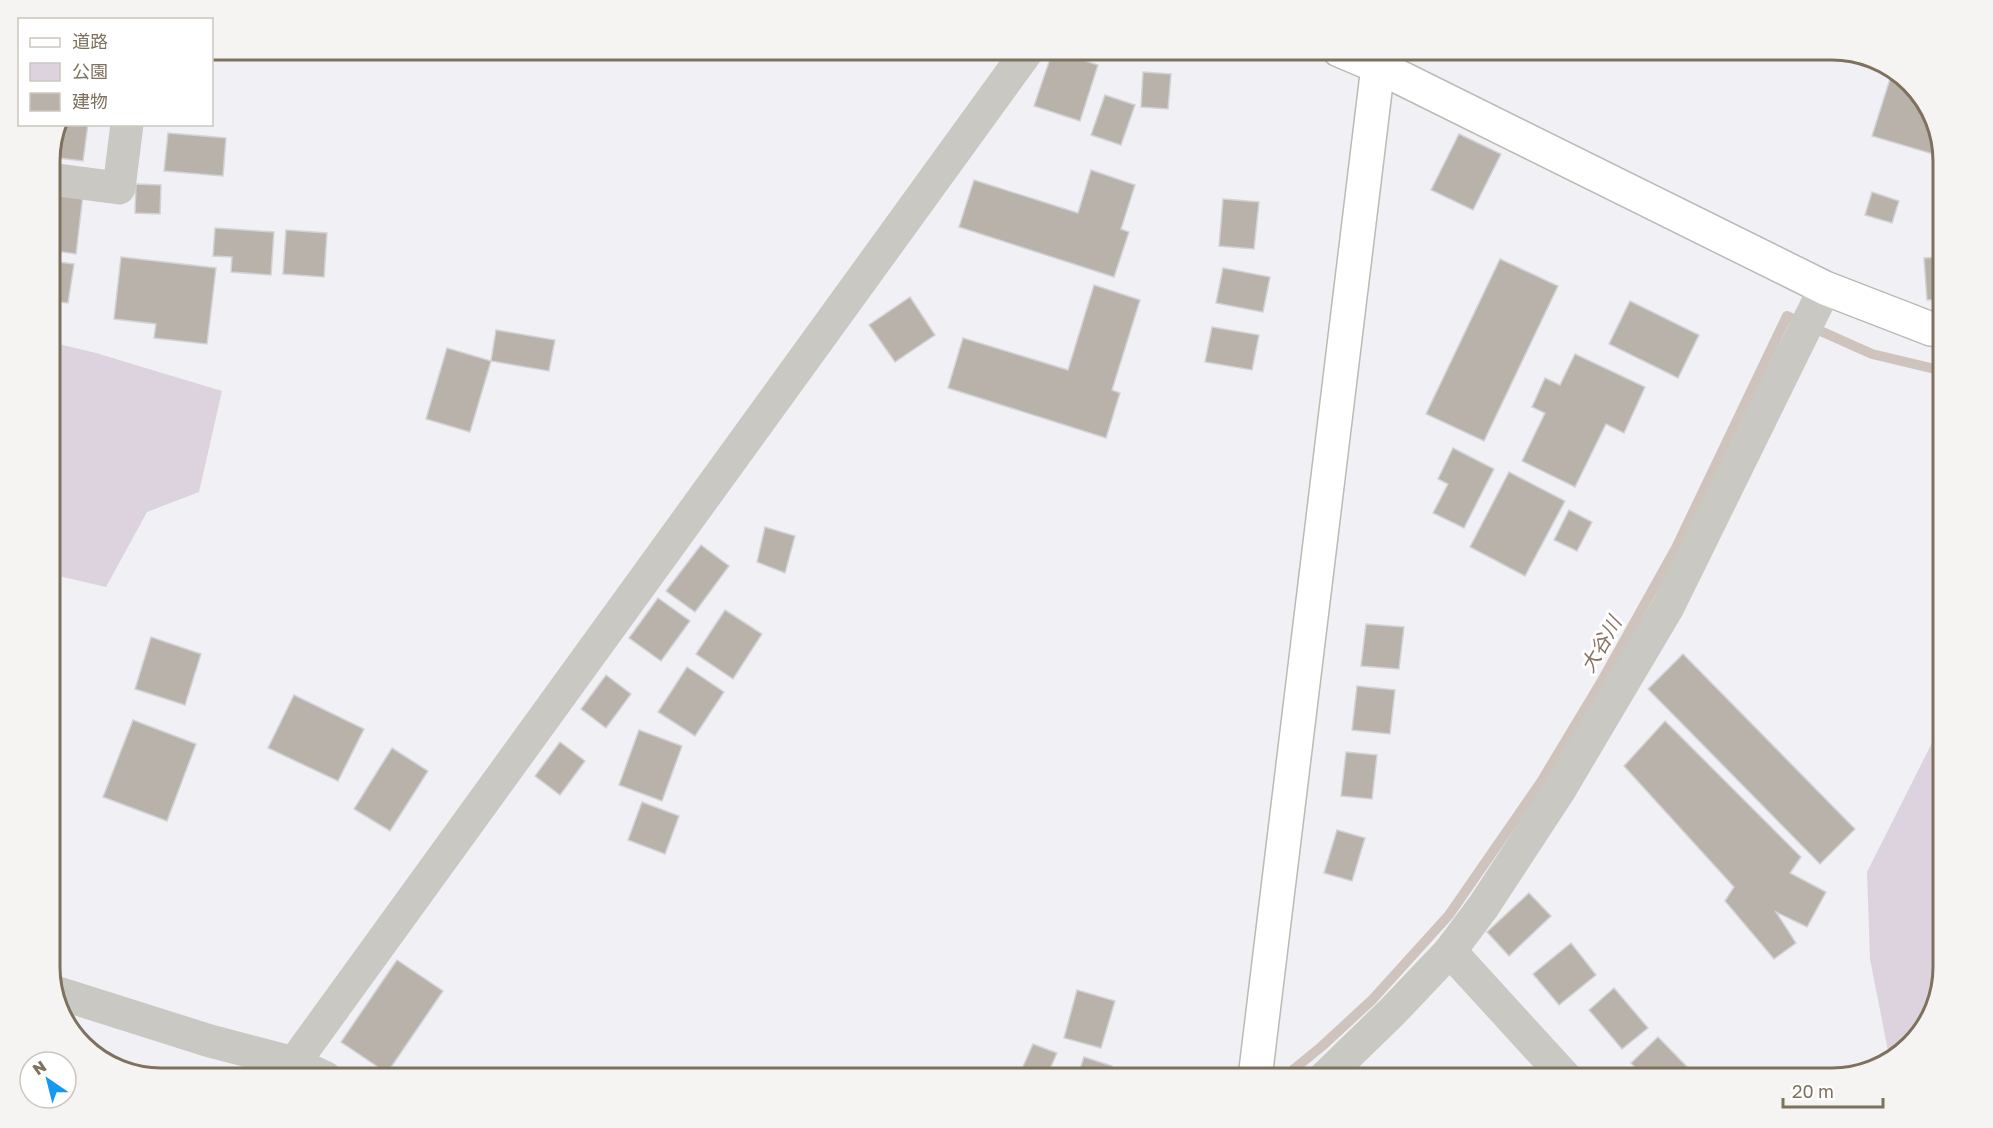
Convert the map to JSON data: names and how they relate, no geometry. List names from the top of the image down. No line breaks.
{"water":["大谷川"],"legend":["道路","公園","建物"],"scale_bar":"20 m","north":"top left"}
